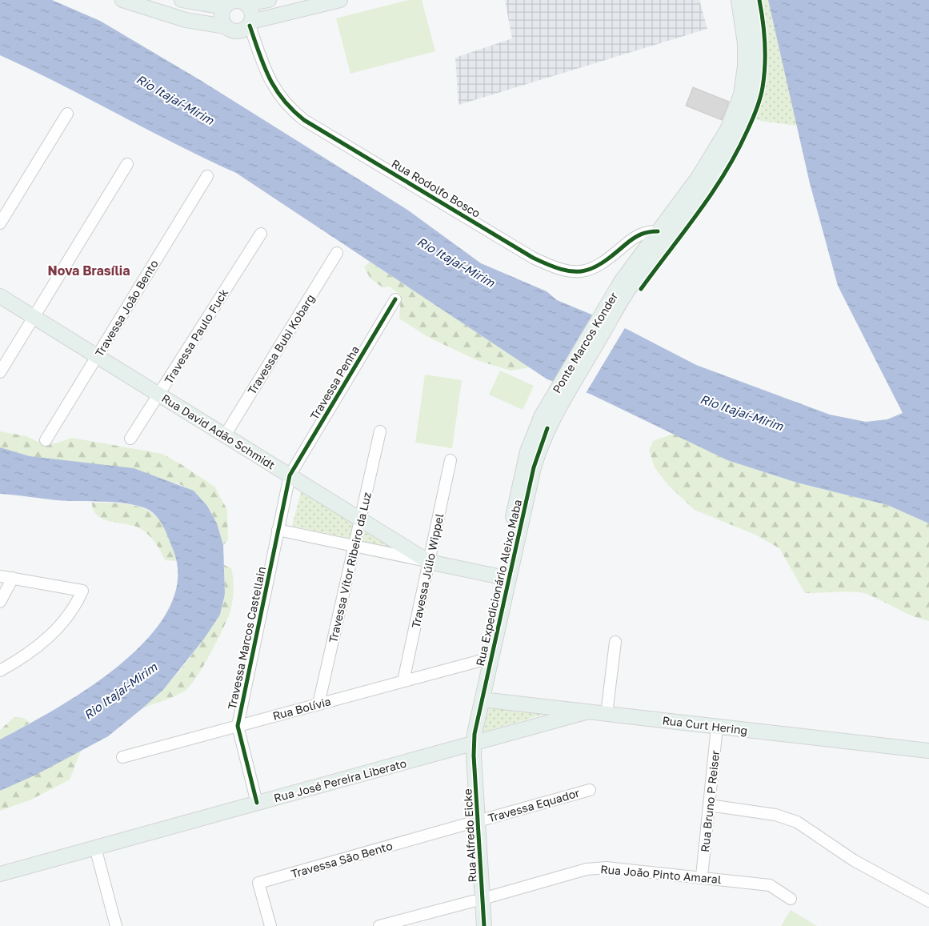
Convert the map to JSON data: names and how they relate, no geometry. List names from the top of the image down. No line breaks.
{"streets":{"main road":["Ponte Marcos Konder","Rua David Adão Schmidt","Rua Expedicionário Aleixo Maba","Rua Curt Hering","Rua José Pereira Liberato","Rua Alfredo Eicke"],"street":["Rua Rodolfo Bosco","Travessa João Bento","Travessa Paulo Fuck","Travessa Bubi Kobarg","Travessa Penha","Travessa Vítor Ribeiro da Luz","Travessa Júlio Wippel","Travessa Marcos Castellain","Rua Bolívia","Rua Bruno P Reiser","Travessa Equador","Travessa São Bento","Rua João Pinto Amaral"]},"crossings":[["Travessa João Bento","Rua David Adão Schmidt"],["Travessa Paulo Fuck","Rua David Adão Schmidt"],["Ponte Marcos Konder","Rua Expedicionário Aleixo Maba"],["Travessa Bubi Kobarg","Rua David Adão Schmidt"],["Travessa Penha","Rua David Adão Schmidt"],["Travessa Penha","Travessa Marcos Castellain"],["Rua David Adão Schmidt","Travessa Vítor Ribeiro da Luz"],["Rua David Adão Schmidt","Travessa Júlio Wippel"],["Rua David Adão Schmidt","Rua Expedicionário Aleixo Maba"],["Rua David Adão Schmidt","Travessa Marcos Castellain"],["Travessa Vítor Ribeiro da Luz","Rua Bolívia"],["Travessa Júlio Wippel","Rua Bolívia"],["Rua Expedicionário Aleixo Maba","Rua Bolívia"],["Rua Expedicionário Aleixo Maba","Rua Curt Hering"],["Rua Expedicionário Aleixo Maba","Rua José Pereira Liberato"],["Rua Expedicionário Aleixo Maba","Rua Alfredo Eicke"],["Travessa Marcos Castellain","Rua Bolívia"],["Travessa Marcos Castellain","Rua José Pereira Liberato"],["Rua Curt Hering","Rua José Pereira Liberato"],["Rua Curt Hering","Rua Bruno P Reiser"],["Rua José Pereira Liberato","Rua Alfredo Eicke"],["Rua Bruno P Reiser","Rua João Pinto Amaral"],["Travessa Equador","Rua Alfredo Eicke"],["Travessa Equador","Travessa São Bento"],["Rua Alfredo Eicke","Travessa São Bento"],["Rua Alfredo Eicke","Rua João Pinto Amaral"]],"districts":["Nova Brasília"],"water":["Rio Itajaí-Mirim"]}
